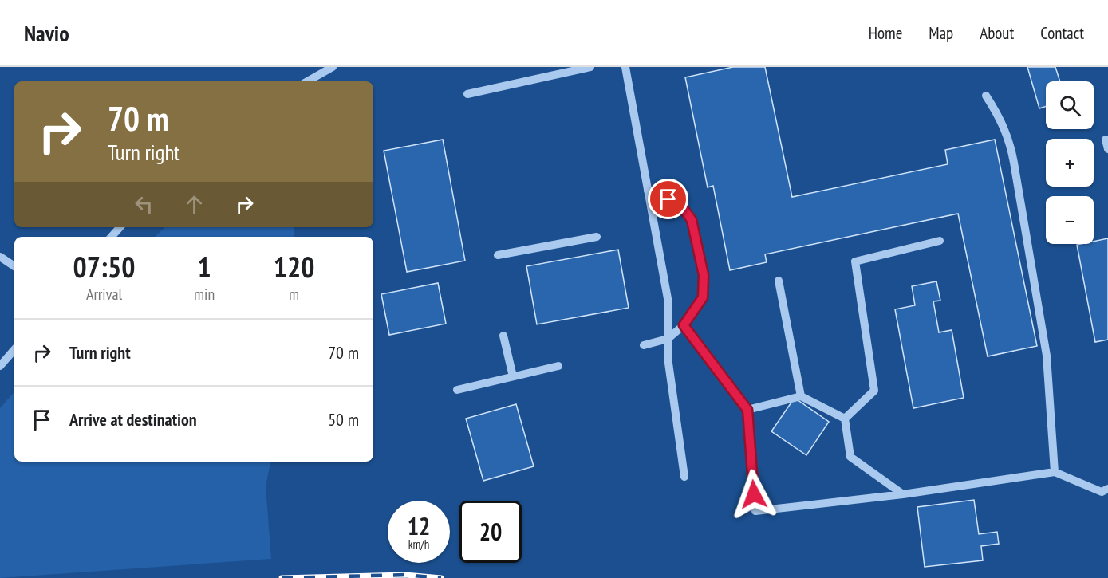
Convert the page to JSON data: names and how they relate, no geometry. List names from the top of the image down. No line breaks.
{"page":{"header":"Navio","nav":["Home","Map","About","Contact"],"map_buttons":["+","−"],"turn":["70 m","Turn right"],"eta":["07:50","Arrival","1","min","120","m"],"list":[{"name":"Turn right","value":"70 m"},{"name":"Arrive at destination","value":"50 m"}],"speed":"12 km/h","limit":"20"}}
